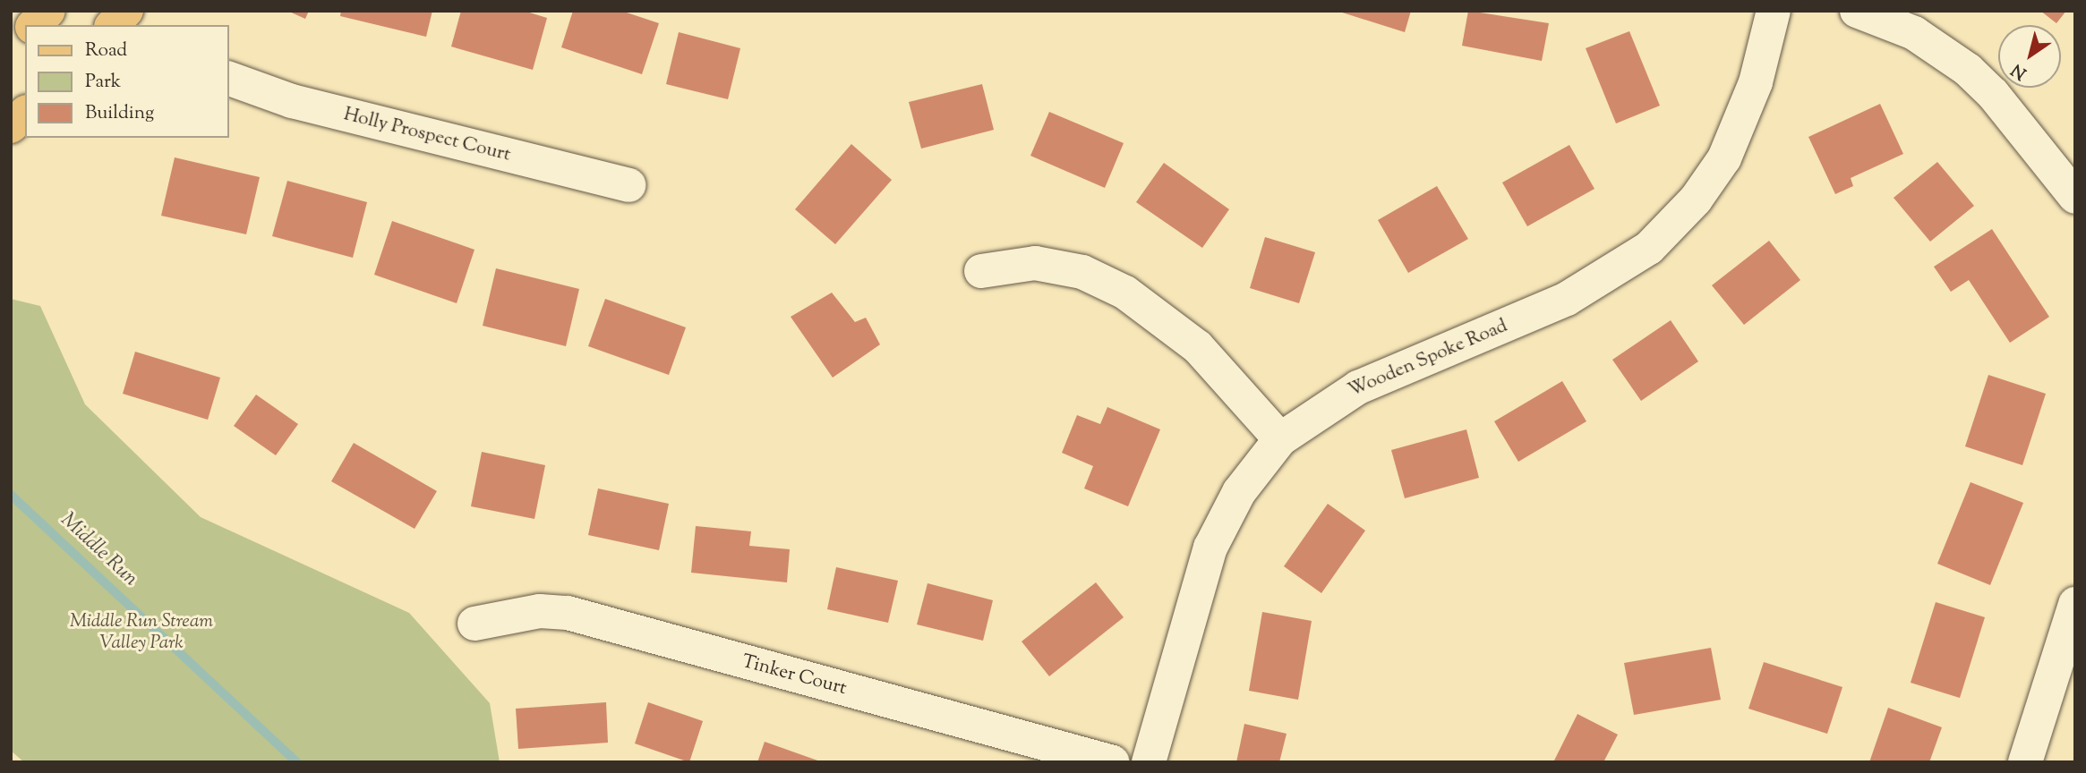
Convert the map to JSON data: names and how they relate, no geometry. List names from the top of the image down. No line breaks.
{"streets":{"street":["Holly Prospect Court","Wooden Spoke Road","Tinker Court"]},"water":["Middle Run"],"parks":["Middle Run Stream Valley Park"],"legend":["Road","Park","Building"],"north":"bottom left"}
